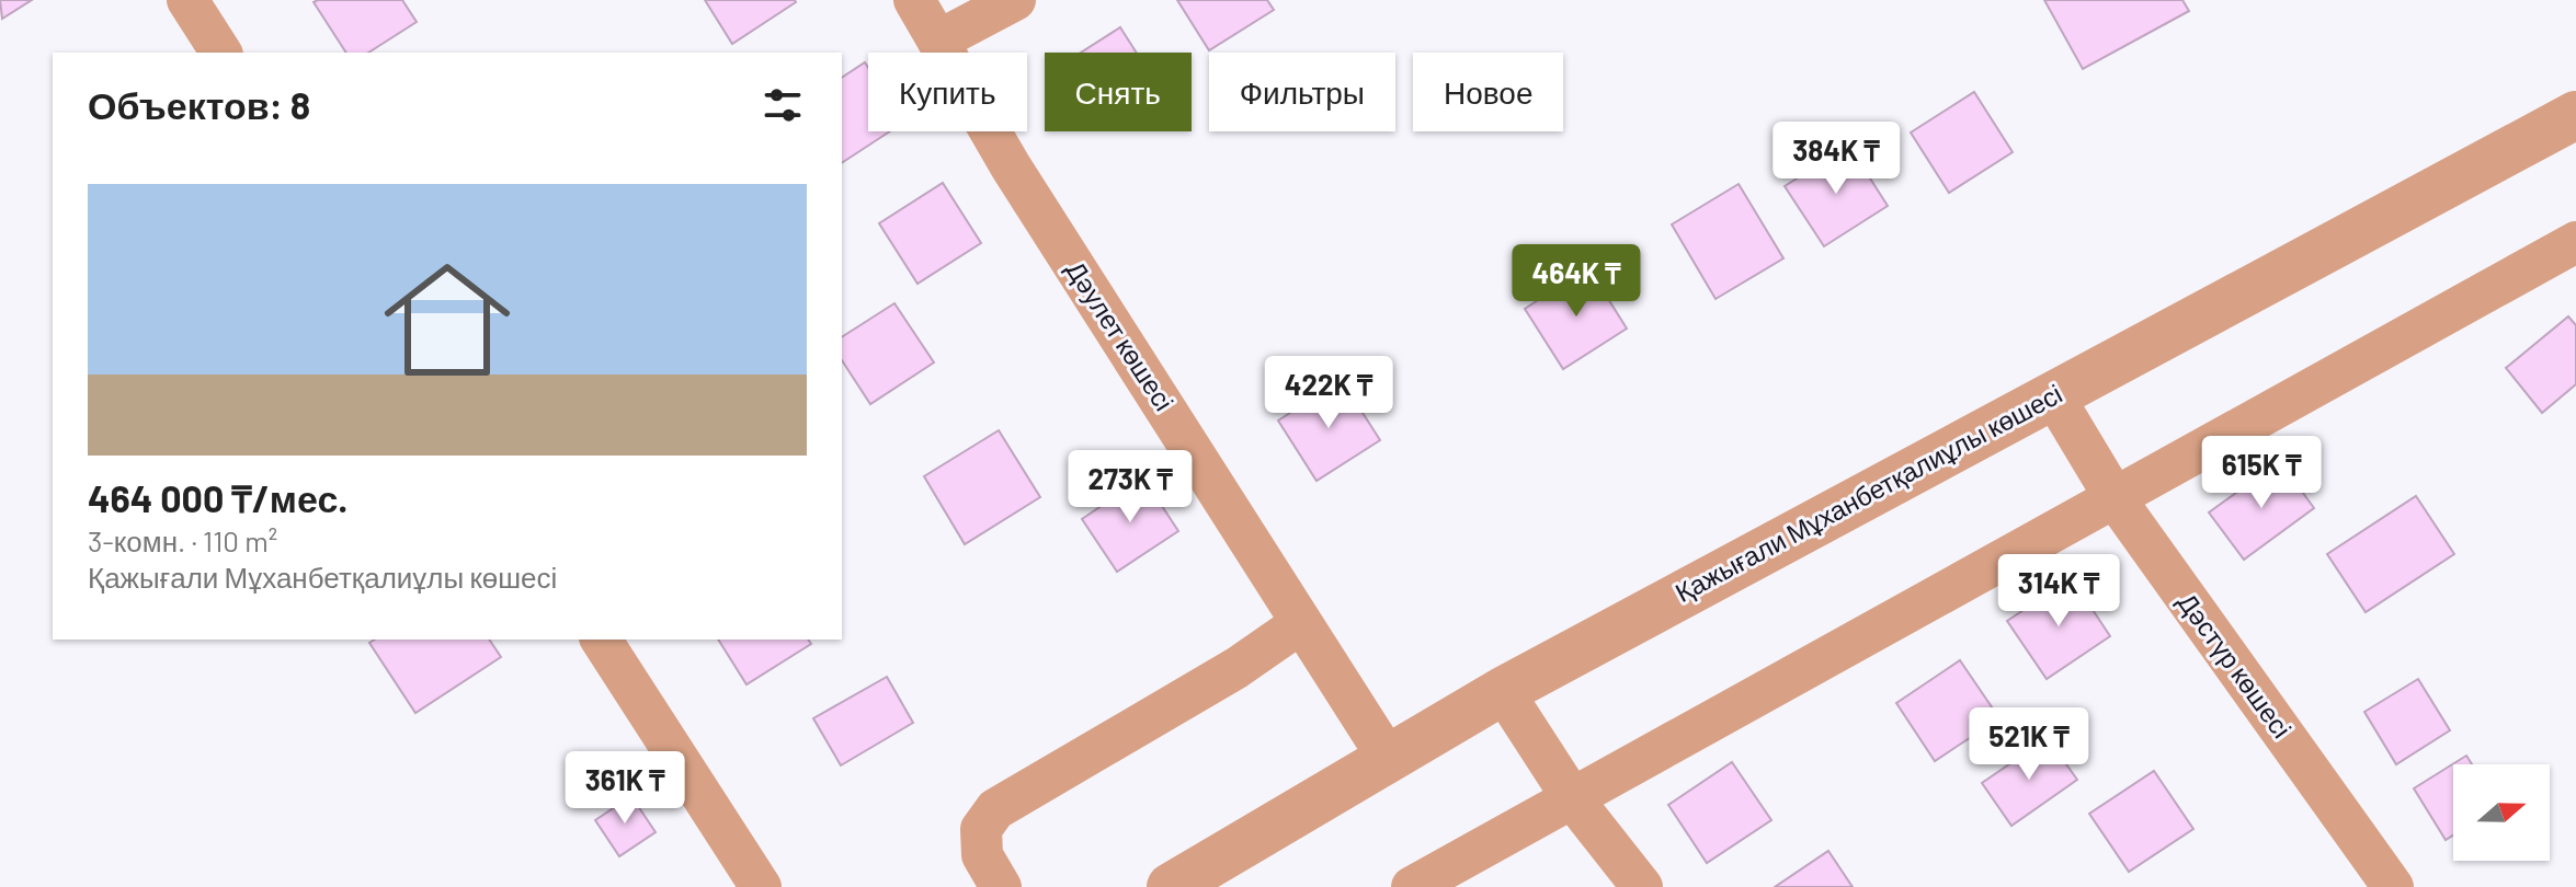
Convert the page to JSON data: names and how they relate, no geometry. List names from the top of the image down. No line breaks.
{"streets":{"street":["Дәулет көшесі","Қажығали Мұханбетқалиұлы көшесі","Дәстүр көшесі"]},"crossings":[["Дәулет көшесі","Қажығали Мұханбетқалиұлы көшесі"],["Қажығали Мұханбетқалиұлы көшесі","Дәстүр көшесі"]],"north":"right","page":{"chip":["Купить","Снять","Фильтры","Новое"],"heading":"Объектов: 8","price":["384K ₸","464K ₸","422K ₸","615K ₸","273K ₸","314K ₸","521K ₸","361K ₸"],"list":[{"name":"464 000 ₸/мес.","note":"3-комн. · 110 m² · Қажығали Мұханбетқалиұлы көшесі"}]}}
